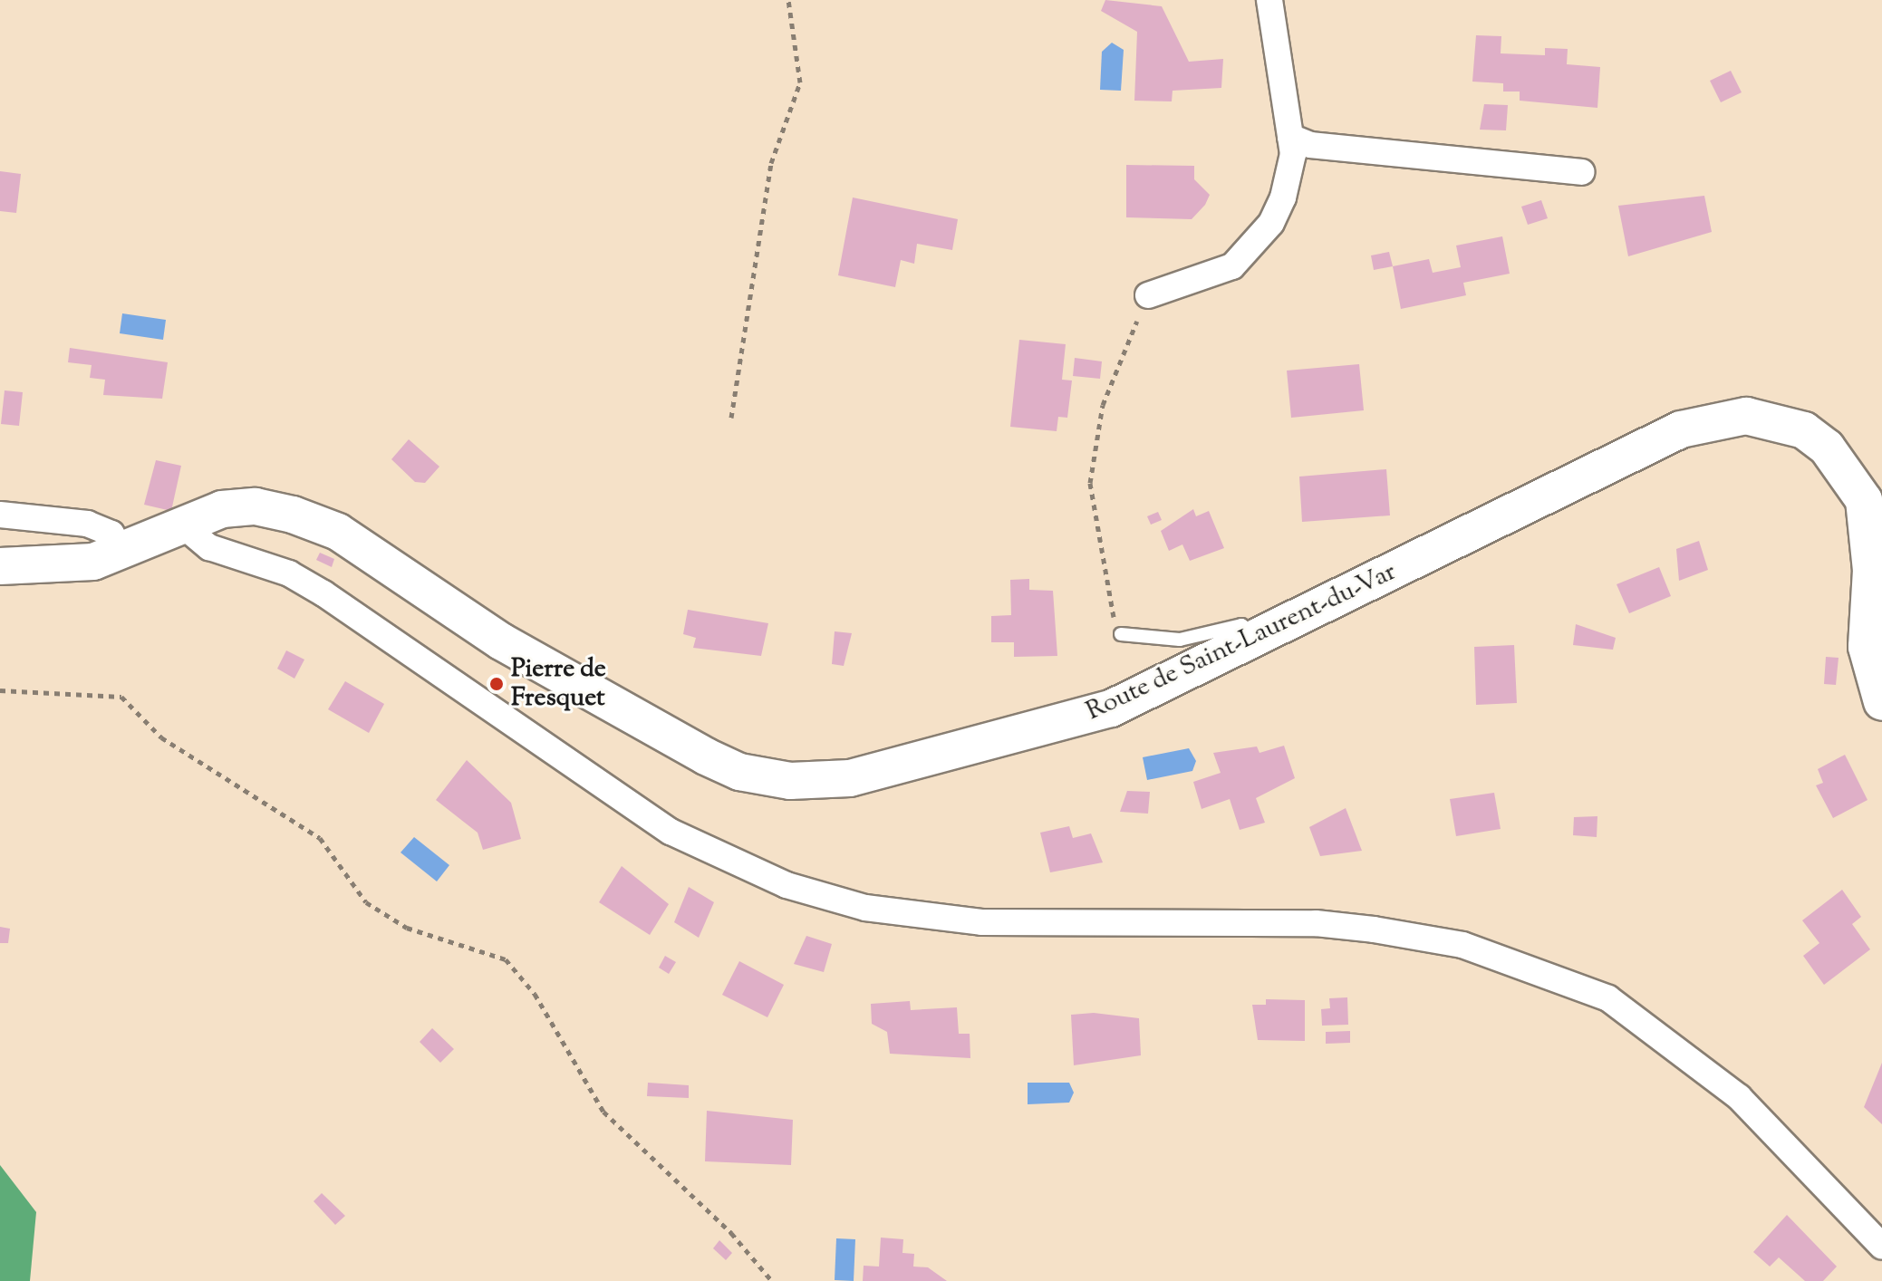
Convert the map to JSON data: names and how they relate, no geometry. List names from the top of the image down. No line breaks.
{"streets":{"street":["Route de Saint-Laurent-du-Var"]},"places":["Pierre de Fresquet"]}
